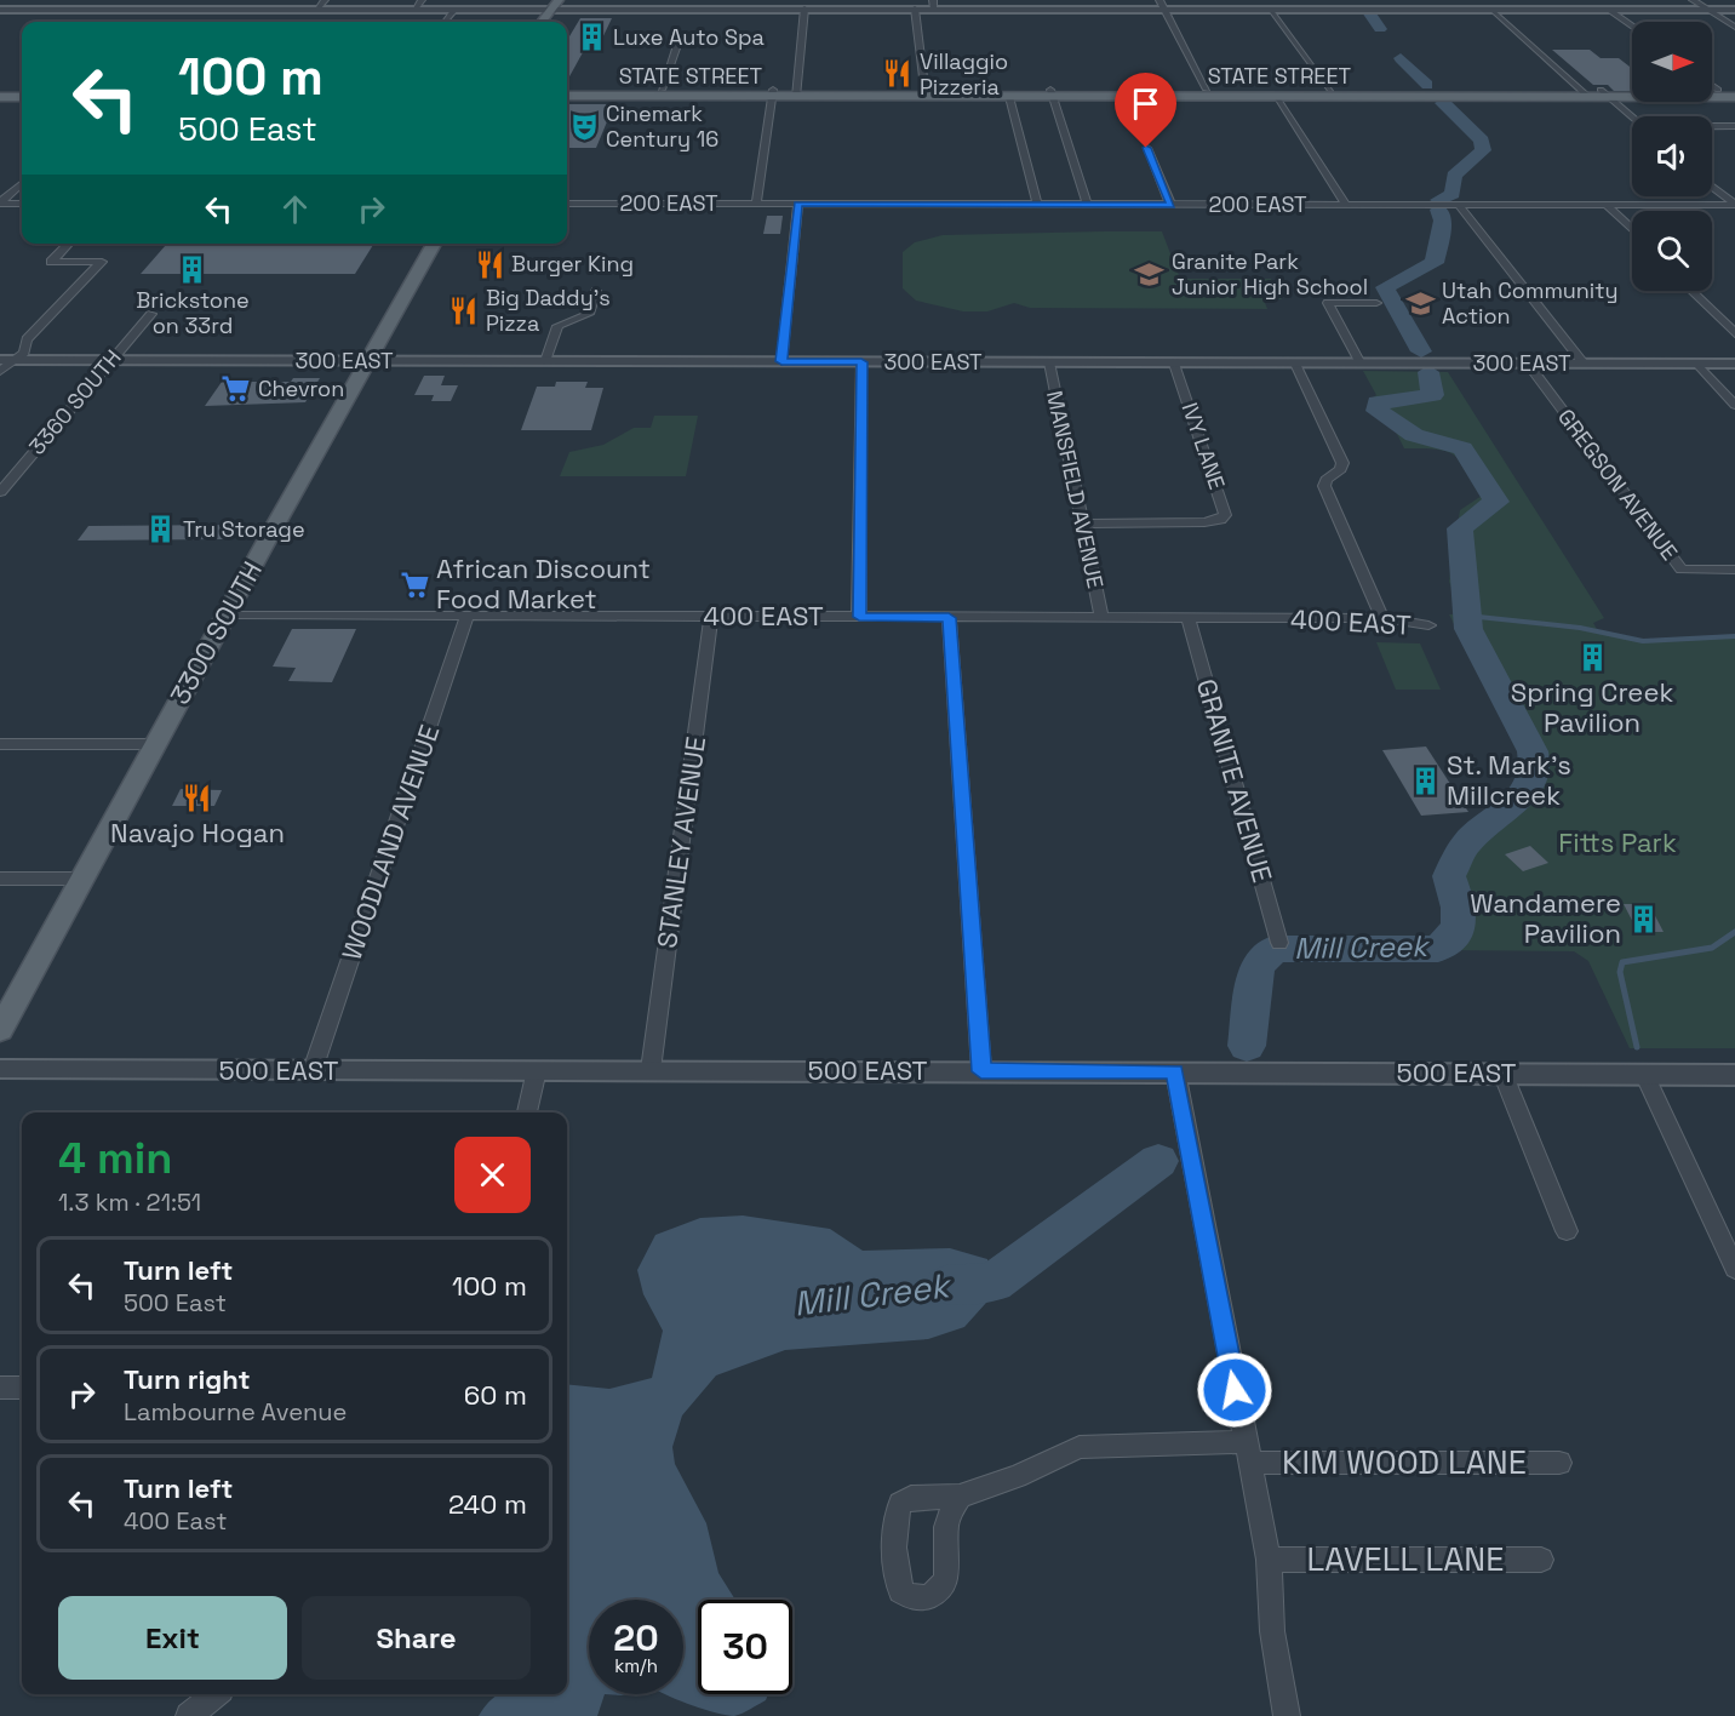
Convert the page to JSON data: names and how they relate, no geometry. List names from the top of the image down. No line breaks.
{"streets":{"main road":["STATE STREET","3300 SOUTH"],"street":["200 EAST","300 EAST","3360 SOUTH","IVY LANE","GREGSON AVENUE","MANSFIELD AVENUE","400 EAST","GRANITE AVENUE","WOODLAND AVENUE","STANLEY AVENUE","500 EAST","KIM WOOD LANE","LAVELL LANE"]},"crossings":[["300 EAST","3360 SOUTH"],["300 EAST","IVY LANE"],["300 EAST","GREGSON AVENUE"],["300 EAST","MANSFIELD AVENUE"],["300 EAST","3300 SOUTH"],["IVY LANE","MANSFIELD AVENUE"],["MANSFIELD AVENUE","400 EAST"],["400 EAST","3300 SOUTH"],["400 EAST","GRANITE AVENUE"],["400 EAST","WOODLAND AVENUE"],["400 EAST","STANLEY AVENUE"],["WOODLAND AVENUE","500 EAST"],["STANLEY AVENUE","500 EAST"]],"water":["Mill Creek"],"parks":["Fitts Park"],"places":{"building":["Luxe Auto Spa","Brickstone on 33rd","Tru Storage","Spring Creek Pavilion","St. Mark's Millcreek","Wandamere Pavilion"],"restaurant":["Villaggio Pizzeria","Burger King","Big Daddy's Pizza","Navajo Hogan"],"theatre":["Cinemark Century 16"],"school or university":["Granite Park Junior High School","Utah Community Action"],"supermarket":["Chevron","African Discount Food Market"]},"north":"right","page":{"turn":["100 m","500 East"],"heading":["4 min","1.3 km · 21:51"],"list":[{"name":"Turn left","note":"500 East","value":"100 m"},{"name":"Turn right","note":"Lambourne Avenue","value":"60 m"},{"name":"Turn left","note":"400 East","value":"240 m"}],"buttons":["Exit","Share"],"speed":"20 km/h","limit":"30"}}
